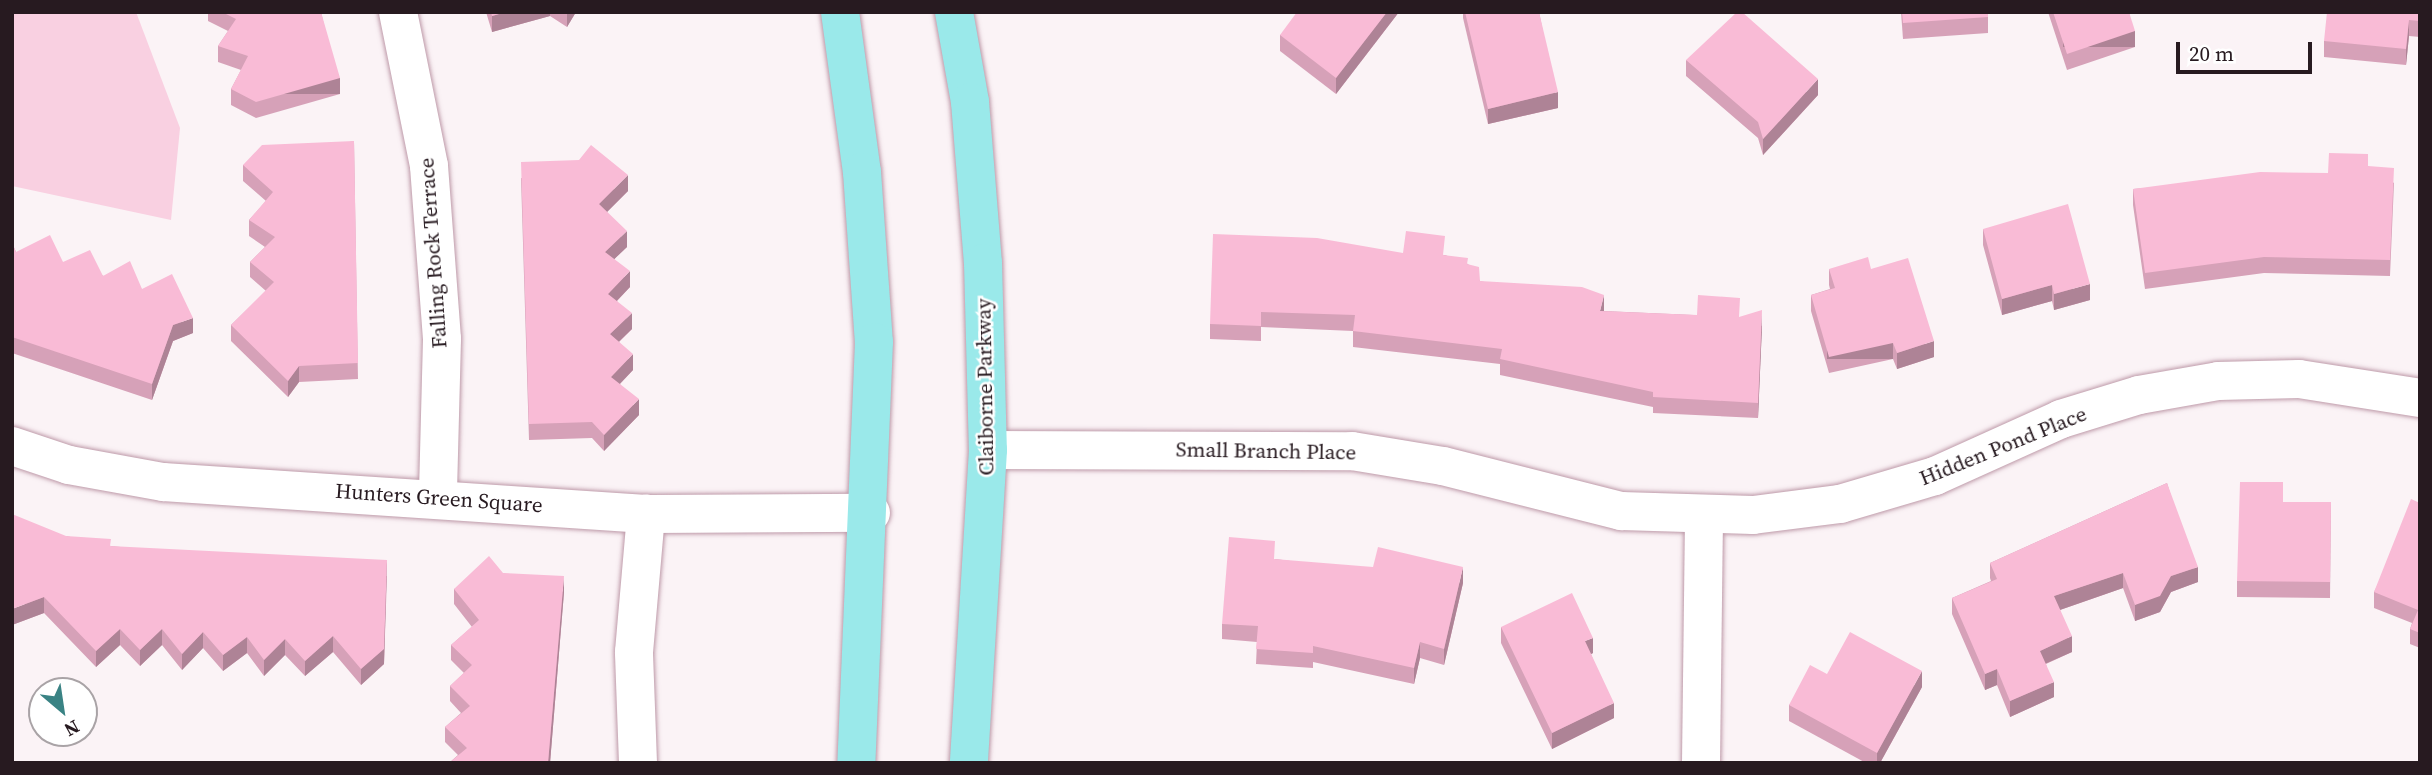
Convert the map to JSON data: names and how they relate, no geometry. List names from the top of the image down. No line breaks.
{"streets":{"main road":["Claiborne Parkway"],"street":["Falling Rock Terrace","Hidden Pond Place","Small Branch Place","Hunters Green Square"]},"crossings":[["Falling Rock Terrace","Hunters Green Square"],["Claiborne Parkway","Small Branch Place"],["Hidden Pond Place","Small Branch Place"]],"scale_bar":"20 m","north":"bottom right"}
